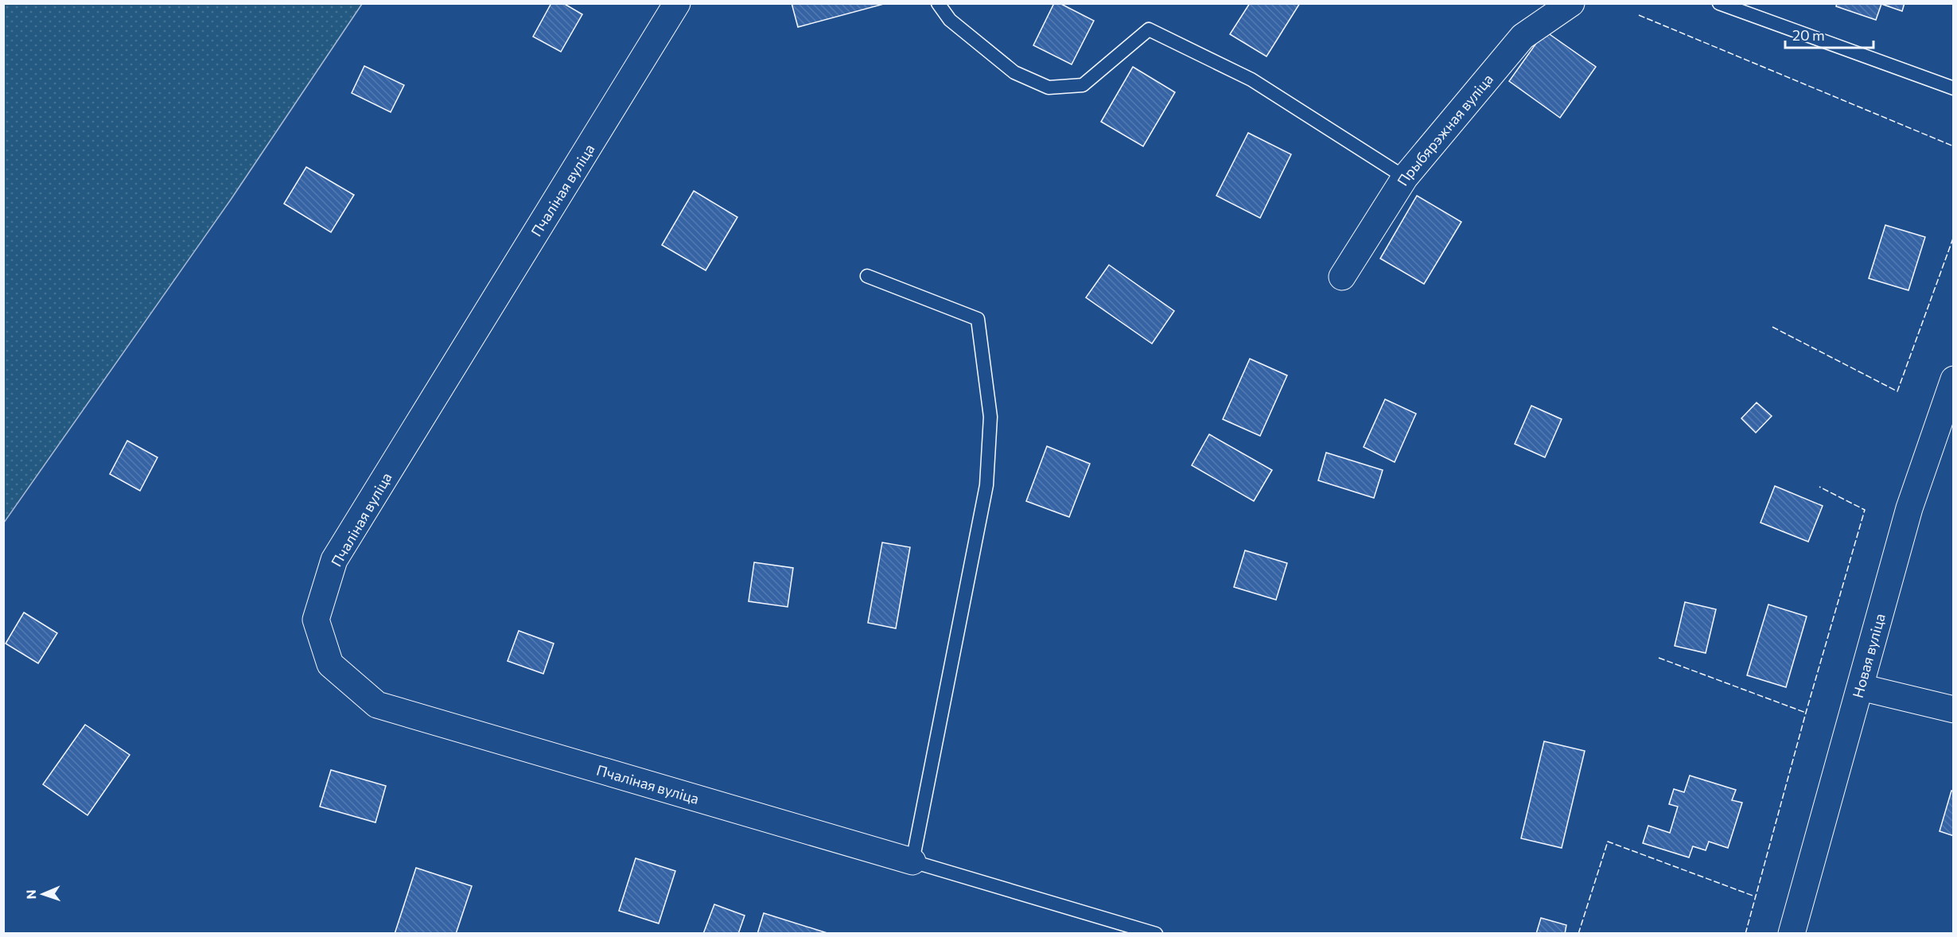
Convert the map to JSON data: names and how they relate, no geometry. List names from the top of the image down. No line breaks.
{"streets":{"street":["Прыбярэжная вуліца","Пчаліная вуліца","Новая вуліца"]},"scale_bar":"20 m","north":"left"}
